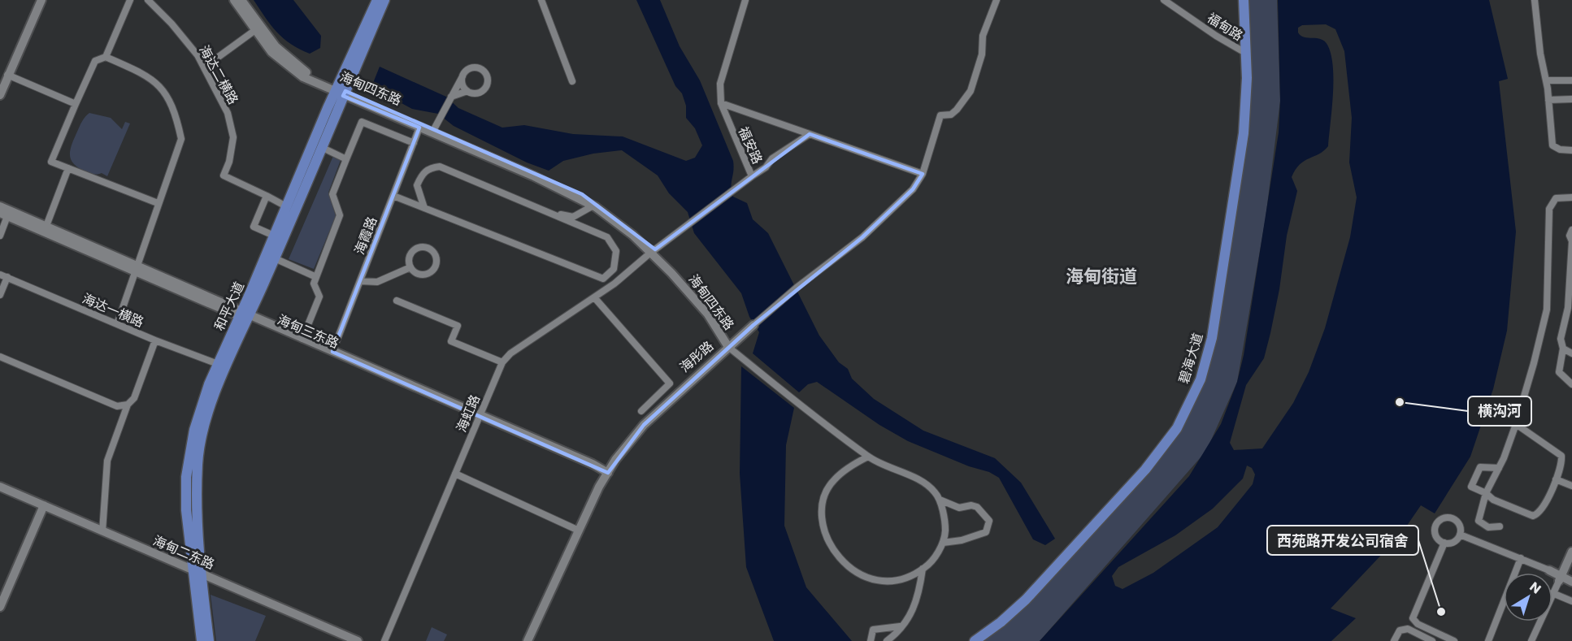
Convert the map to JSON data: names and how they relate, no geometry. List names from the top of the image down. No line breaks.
{"streets":{"main road":["海甸四东路","和平大道","海甸三东路","海彤路","碧海大道","海甸二东路"],"street":["福甸路","海达二横路","福安路","海霞路","海达一横路","海虹路"]},"crossings":[["福甸路","碧海大道"],["海甸四东路","福安路"],["海甸四东路","海霞路"],["海甸四东路","和平大道"],["海甸四东路","海彤路"],["海甸四东路","海虹路"],["福安路","海虹路"],["和平大道","海达一横路"],["和平大道","海甸三东路"],["和平大道","海甸二东路"],["海甸三东路","海虹路"]],"districts":["海甸街道"],"places":["横沟河","西苑路开发公司宿舍"],"north":"top right"}
